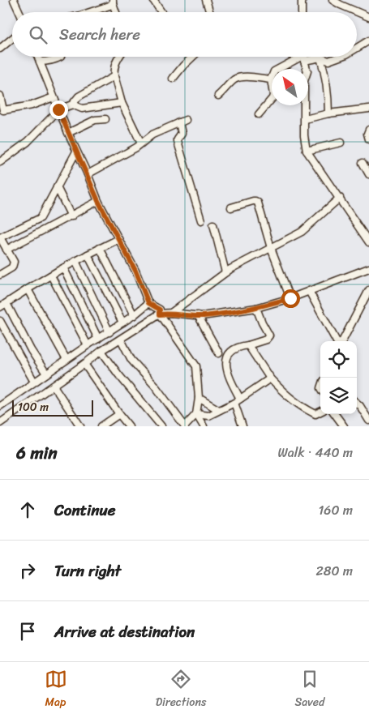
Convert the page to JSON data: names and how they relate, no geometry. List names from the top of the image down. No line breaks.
{"scale_bar":"100 m","north":"top left","page":{"search":"Search here","scale":"100 m","heading":["6 min","Walk · 440 m"],"list":[["Continue","160 m"],["Turn right","280 m"],"Arrive at destination"],"nav":["Map","Directions","Saved"]}}
